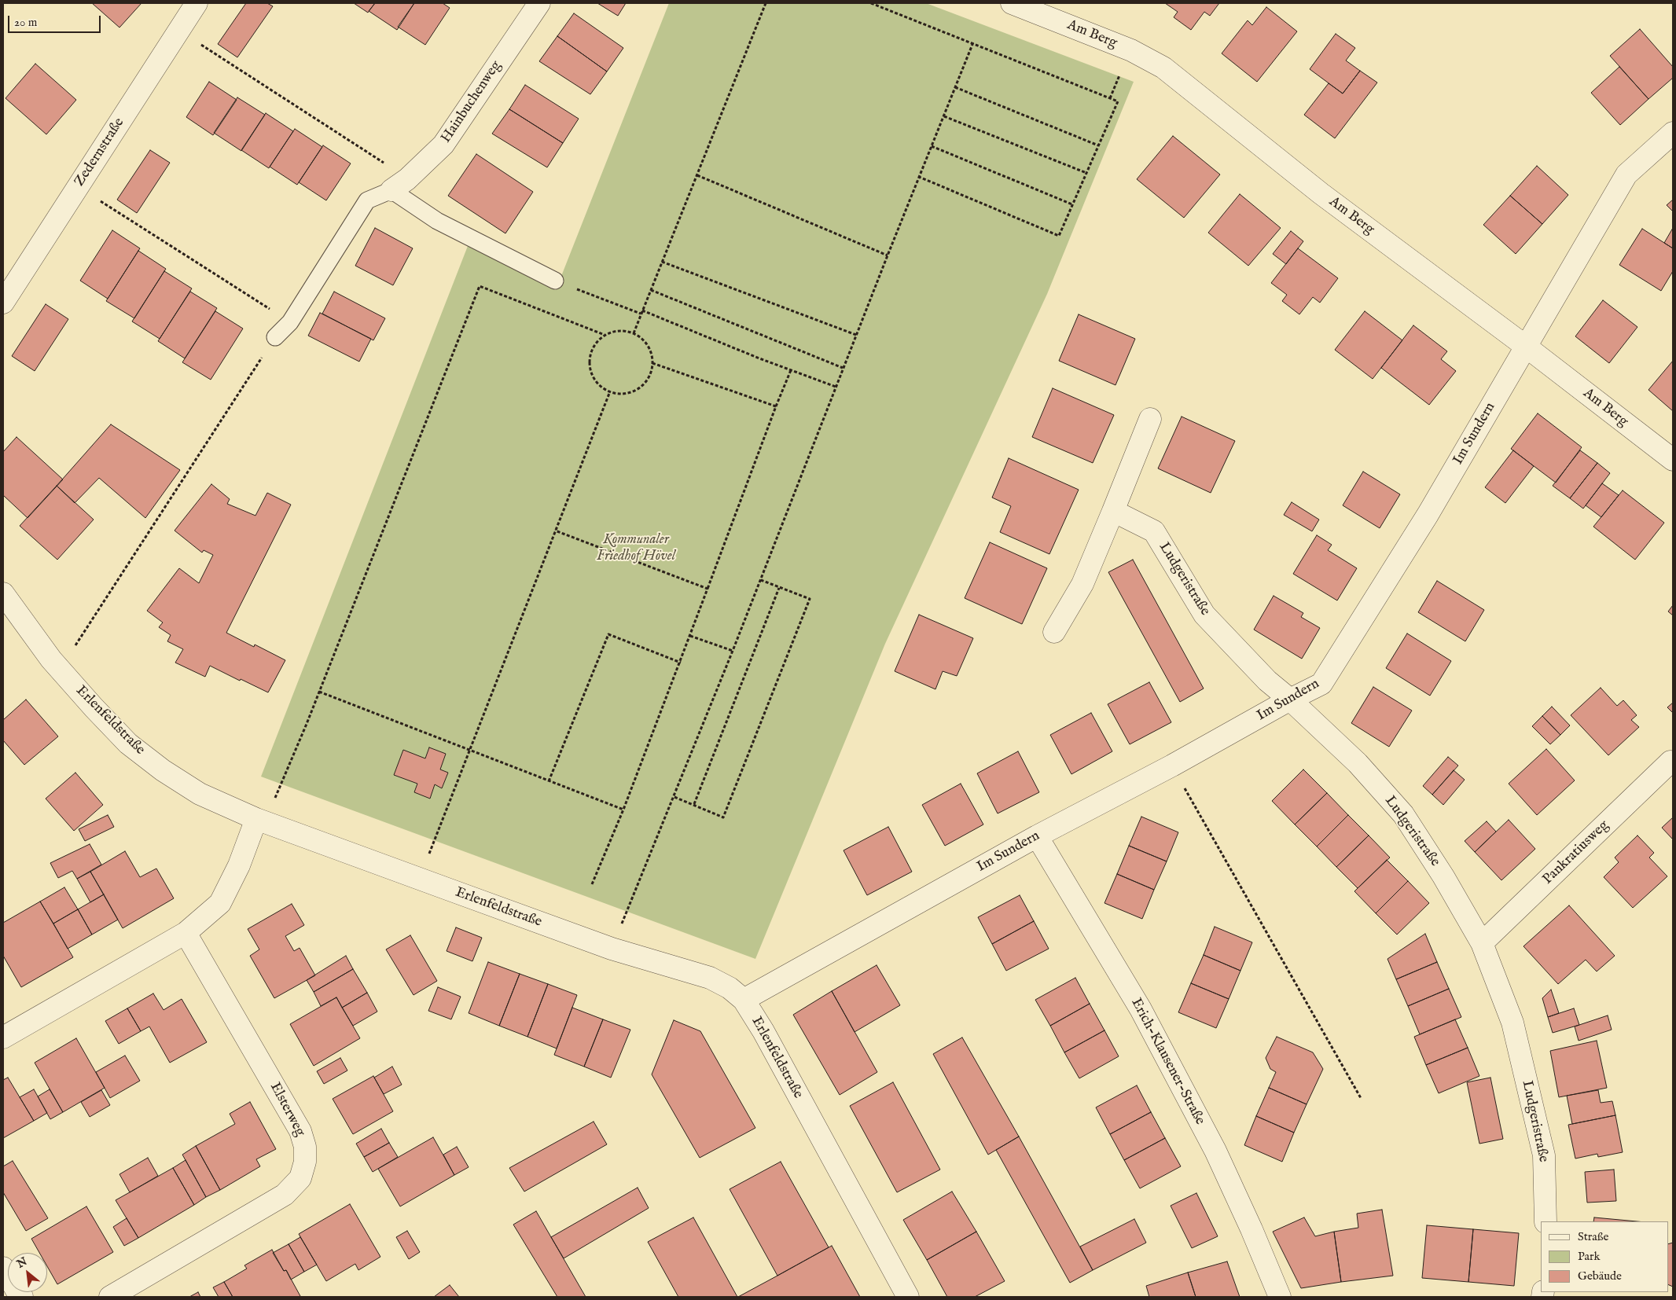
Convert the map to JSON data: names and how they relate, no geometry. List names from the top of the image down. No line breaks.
{"streets":{"street":["Am Berg","Hainbuchenweg","Zedernstraße","Im Sundern","Ludgeristraße","Erlenfeldstraße","Pankratiusweg","Erich-Klausener-Straße","Elsterweg"]},"crossings":[["Am Berg","Im Sundern"],["Im Sundern","Ludgeristraße"],["Im Sundern","Erlenfeldstraße"],["Im Sundern","Erich-Klausener-Straße"],["Ludgeristraße","Pankratiusweg"]],"parks":["Kommunaler Friedhof Hövel"],"legend":["Straße","Park","Gebäude"],"scale_bar":"20 m","north":"top left"}
